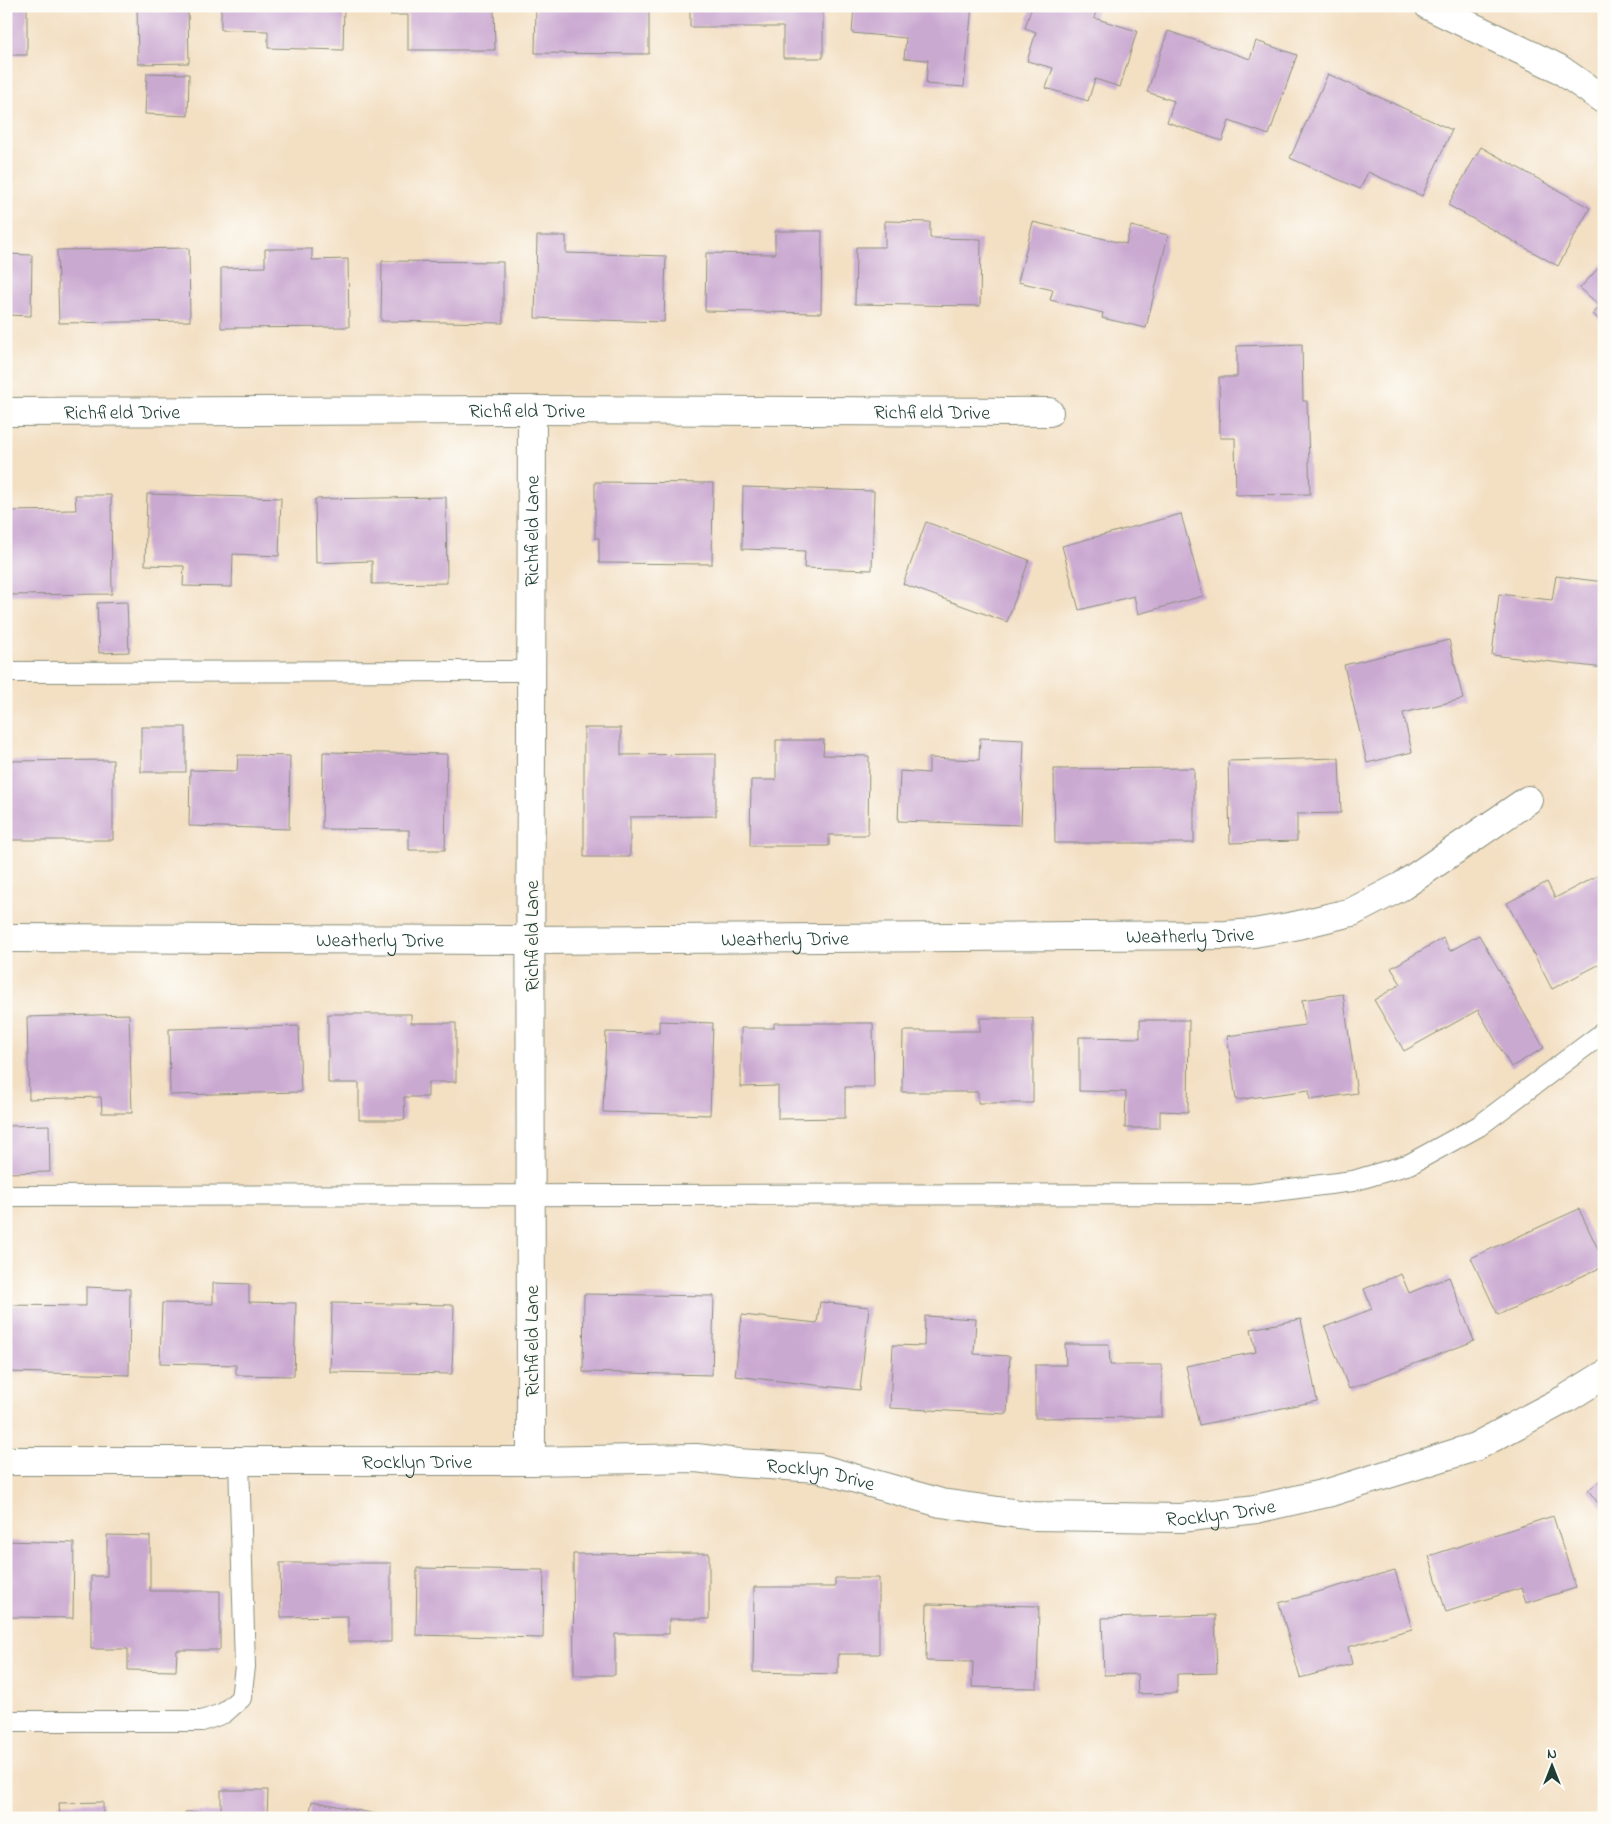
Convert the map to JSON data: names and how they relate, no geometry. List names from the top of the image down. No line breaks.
{"streets":{"street":["Richfield Drive","Richfield Lane","Weatherly Drive","Rocklyn Drive"]},"crossings":[["Richfield Drive","Richfield Lane"],["Richfield Lane","Weatherly Drive"],["Richfield Lane","Rocklyn Drive"]],"north":"top"}
